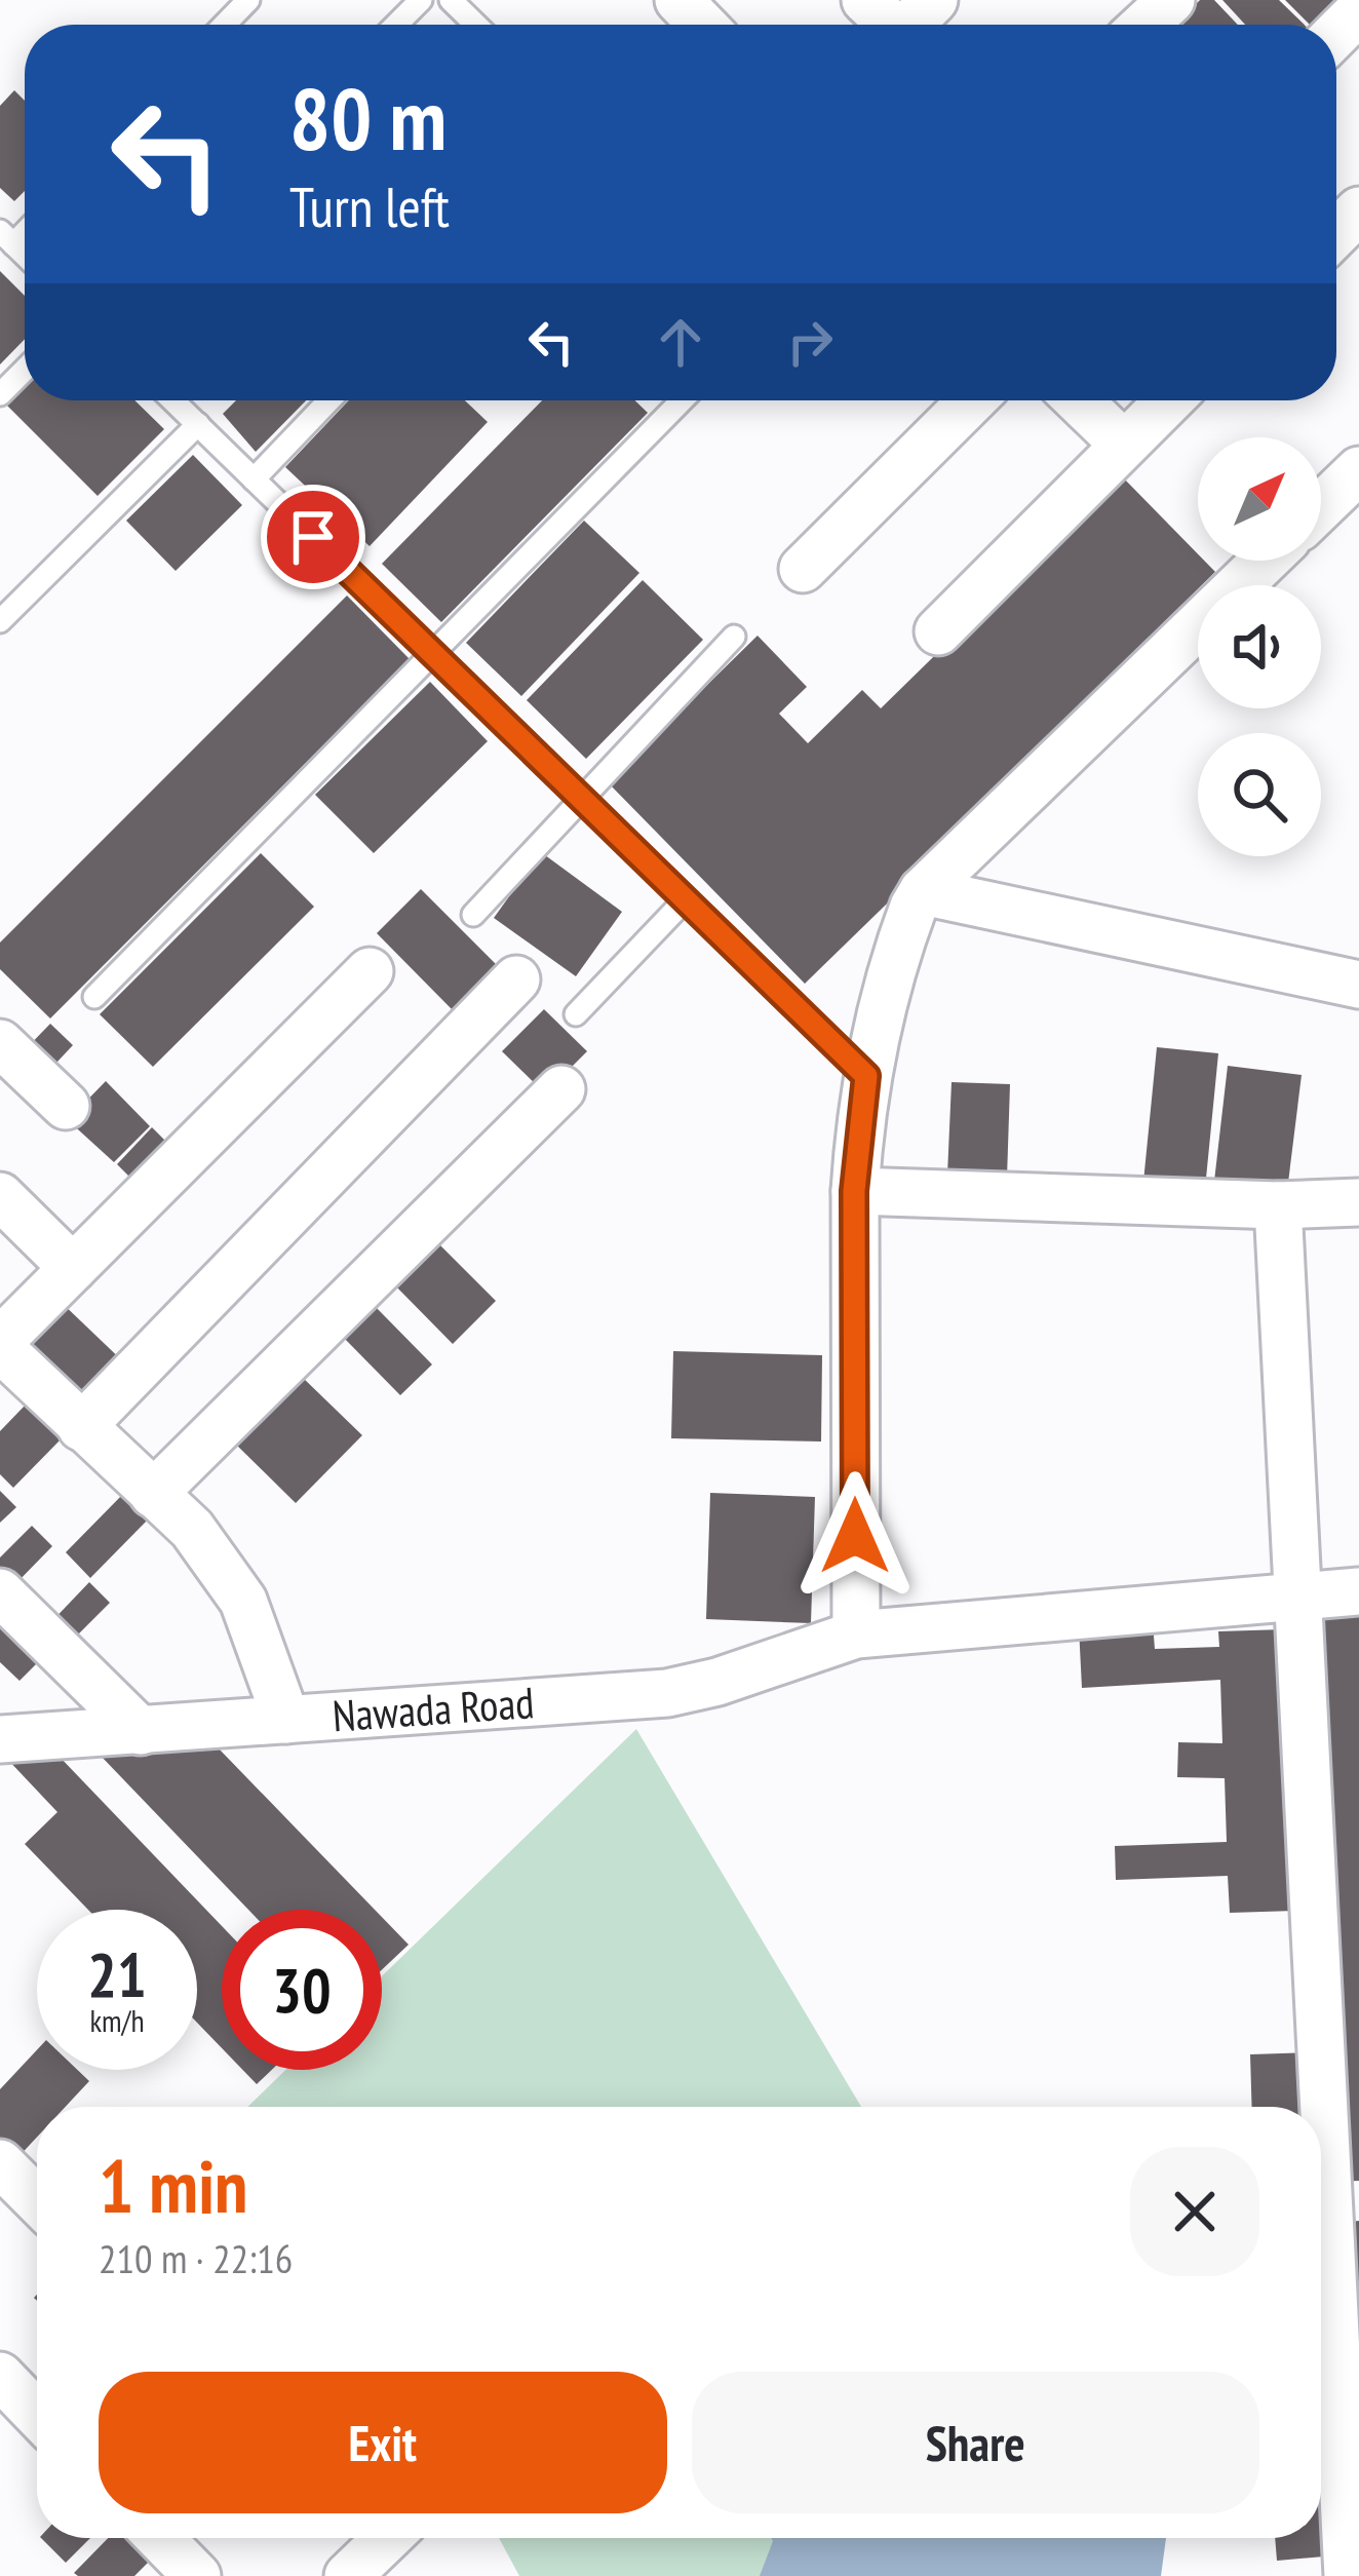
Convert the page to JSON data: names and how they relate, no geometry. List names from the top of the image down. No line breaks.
{"streets":{"street":["Nawada Road"]},"north":"top right","page":{"turn":["80 m","Turn left"],"speed":"21 km/h","limit":"30","heading":["1 min","210 m · 22:16"],"buttons":["Exit","Share"]}}
